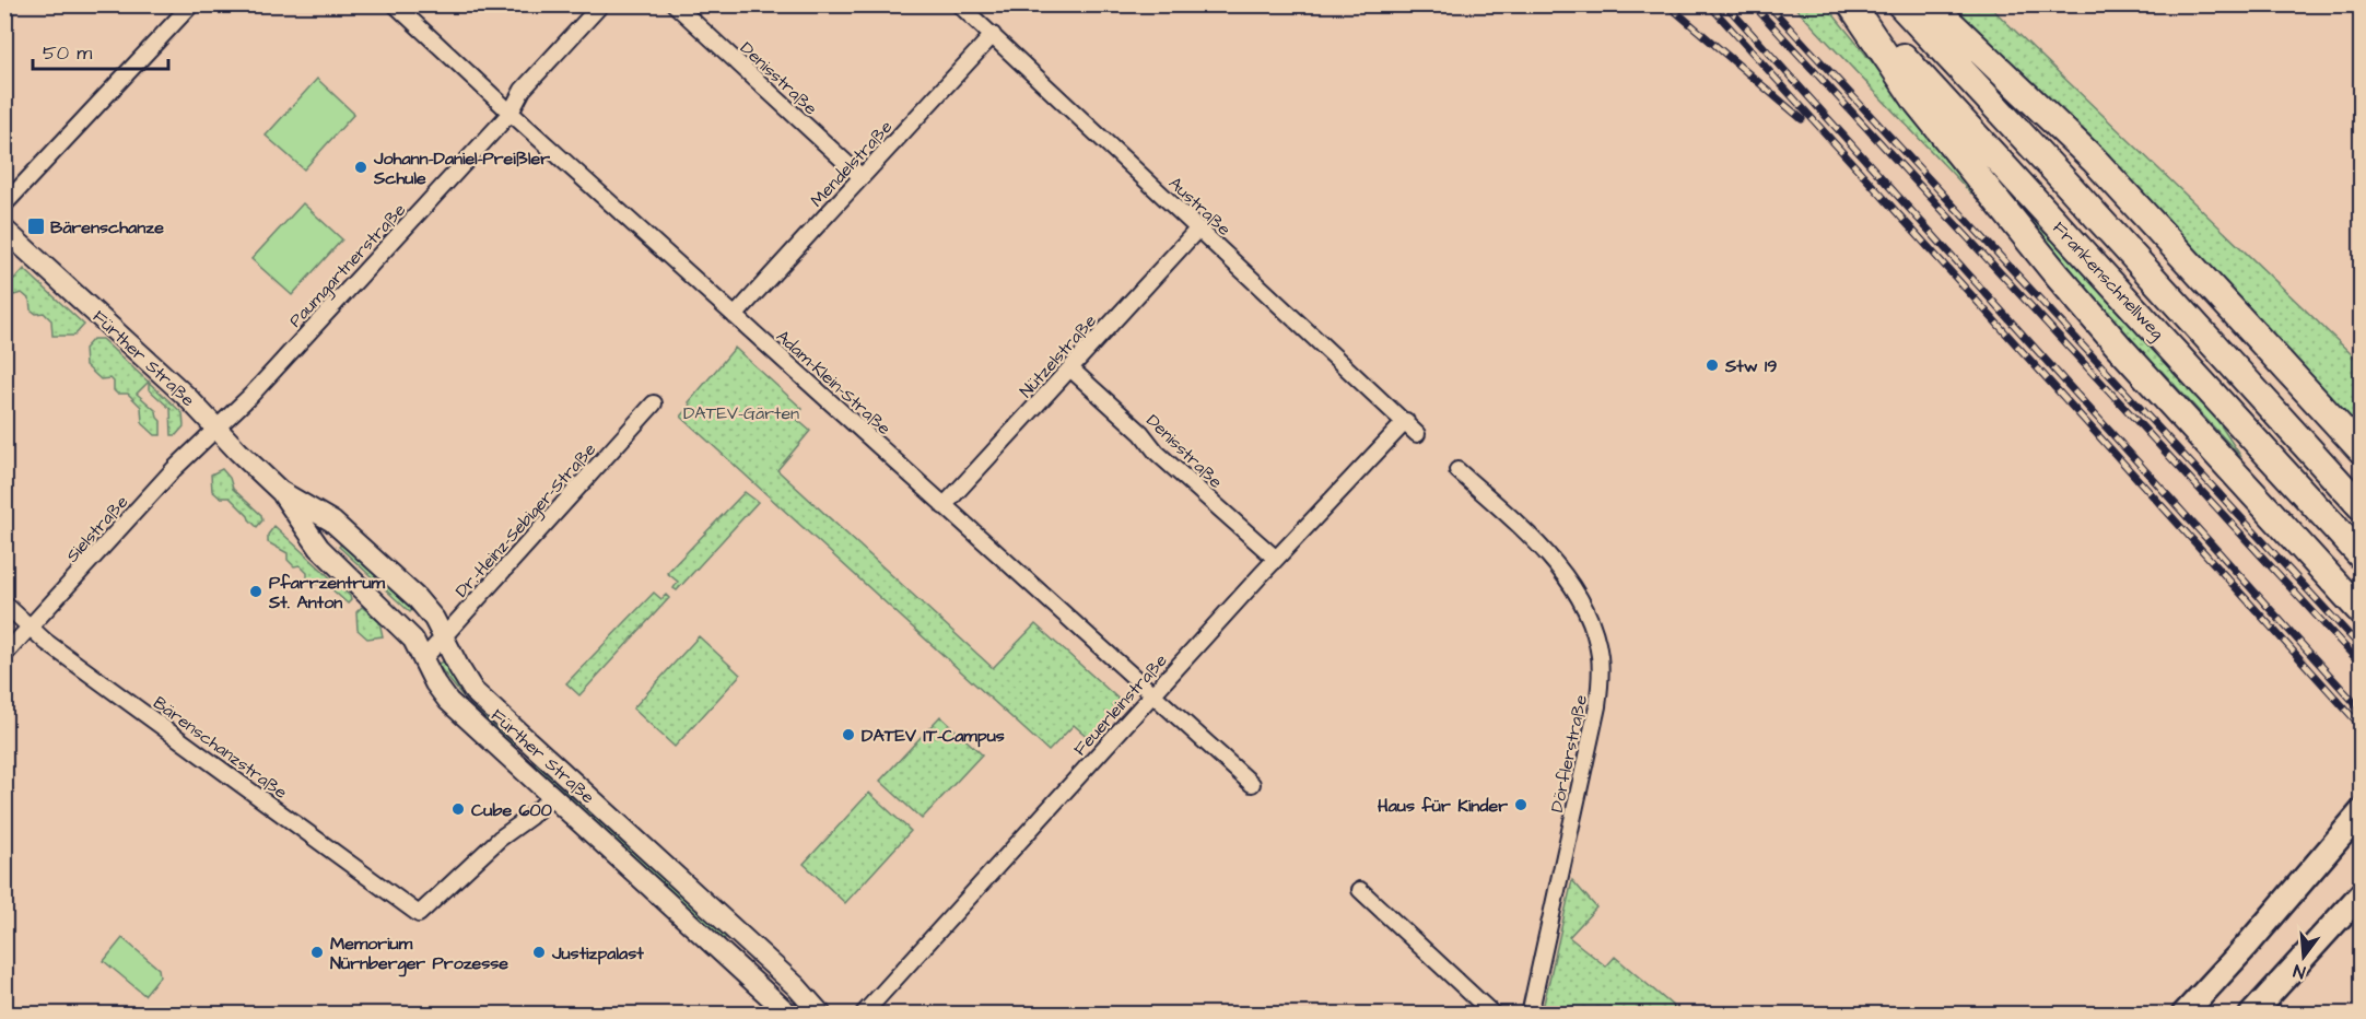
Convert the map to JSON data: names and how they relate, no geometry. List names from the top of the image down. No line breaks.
{"streets":{"highway":["Frankenschnellweg"],"main road":["Fürther Straße"],"street":["Denisstraße","Mendelstraße","Austraße","Paumgartnerstraße","Nützelstraße","Adam-Klein-Straße","Dr.-Heinz-Sebiger-Straße","Sielstraße","Feuerleinstraße","Bärenschanzstraße","Dörflerstraße"]},"crossings":[["Denisstraße","Mendelstraße"],["Denisstraße","Nützelstraße"],["Denisstraße","Feuerleinstraße"],["Mendelstraße","Austraße"],["Mendelstraße","Adam-Klein-Straße"],["Austraße","Nützelstraße"],["Austraße","Feuerleinstraße"],["Paumgartnerstraße","Fürther Straße"],["Paumgartnerstraße","Adam-Klein-Straße"],["Paumgartnerstraße","Sielstraße"],["Nützelstraße","Adam-Klein-Straße"],["Fürther Straße","Dr.-Heinz-Sebiger-Straße"],["Fürther Straße","Sielstraße"],["Fürther Straße","Bärenschanzstraße"],["Adam-Klein-Straße","Feuerleinstraße"],["Sielstraße","Bärenschanzstraße"]],"parks":["DATEV-Gärten"],"places":{"other":["Johann-Daniel-Preißler Schule","Stw 19","Pfarrzentrum St. Anton","DATEV IT-Campus","Haus für Kinder","Cube 600","Memorium Nürnberger Prozesse","Justizpalast"],"transit":["Bärenschanze"]},"scale_bar":"50 m","north":"bottom"}
